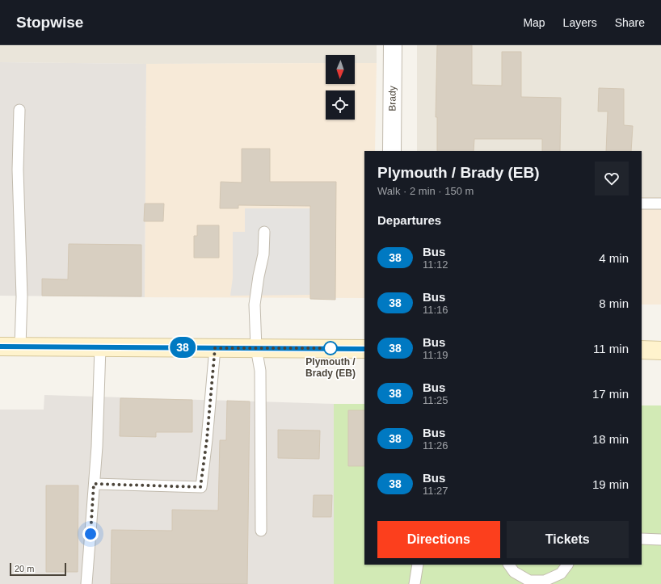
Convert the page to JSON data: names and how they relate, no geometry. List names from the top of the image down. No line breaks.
{"streets":{"street":["Brady"]},"places":["Plymouth / Brady (EB)"],"lines":["bus line 38"],"scale_bar":"20 m","north":"bottom","page":{"header":"Stopwise","nav":["Map","Layers","Share"],"on_map":"38","heading":[["Plymouth / Brady (EB)","Walk · 2 min · 150 m"],"Departures"],"list":[{"mark":"38","name":"Bus","note":"11:12","value":"4 min"},{"mark":"38","name":"Bus","note":"11:16","value":"8 min"},{"mark":"38","name":"Bus","note":"11:19","value":"11 min"},{"mark":"38","name":"Bus","note":"11:25","value":"17 min"},{"mark":"38","name":"Bus","note":"11:26","value":"18 min"},{"mark":"38","name":"Bus","note":"11:27","value":"19 min"}],"buttons":["Directions","Tickets"],"scale":"20 m"}}
